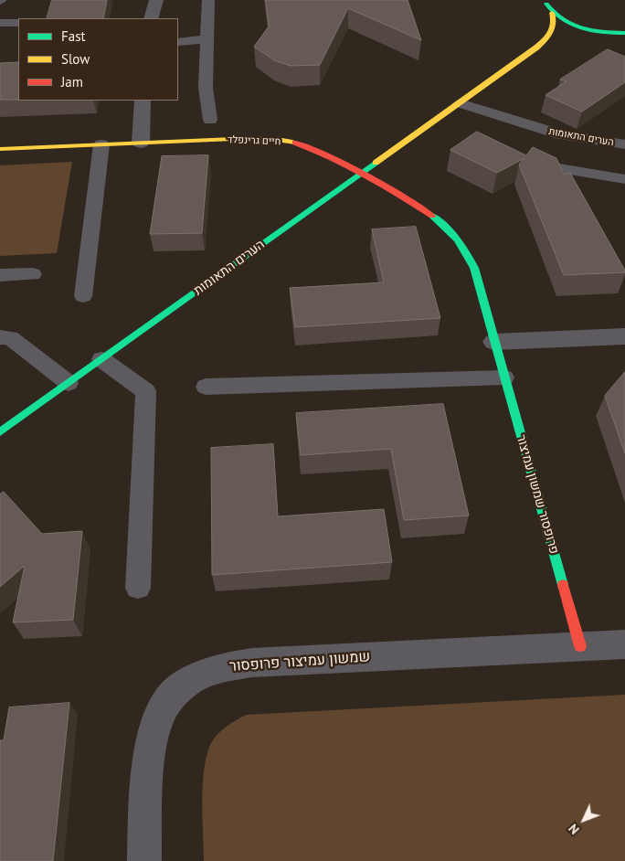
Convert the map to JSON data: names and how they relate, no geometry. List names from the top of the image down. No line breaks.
{"streets":{"street":["הערים התאומות","חיים גרינפלד","פרופסור שמשון עמיצור","שמשון עמיצור פרופסור"]},"crossings":[["הערים התאומות","חיים גרינפלד"],["הערים התאומות","פרופסור שמשון עמיצור"],["חיים גרינפלד","פרופסור שמשון עמיצור"],["פרופסור שמשון עמיצור","שמשון עמיצור פרופסור"]],"legend":["Fast","Slow","Jam"],"north":"bottom left"}
